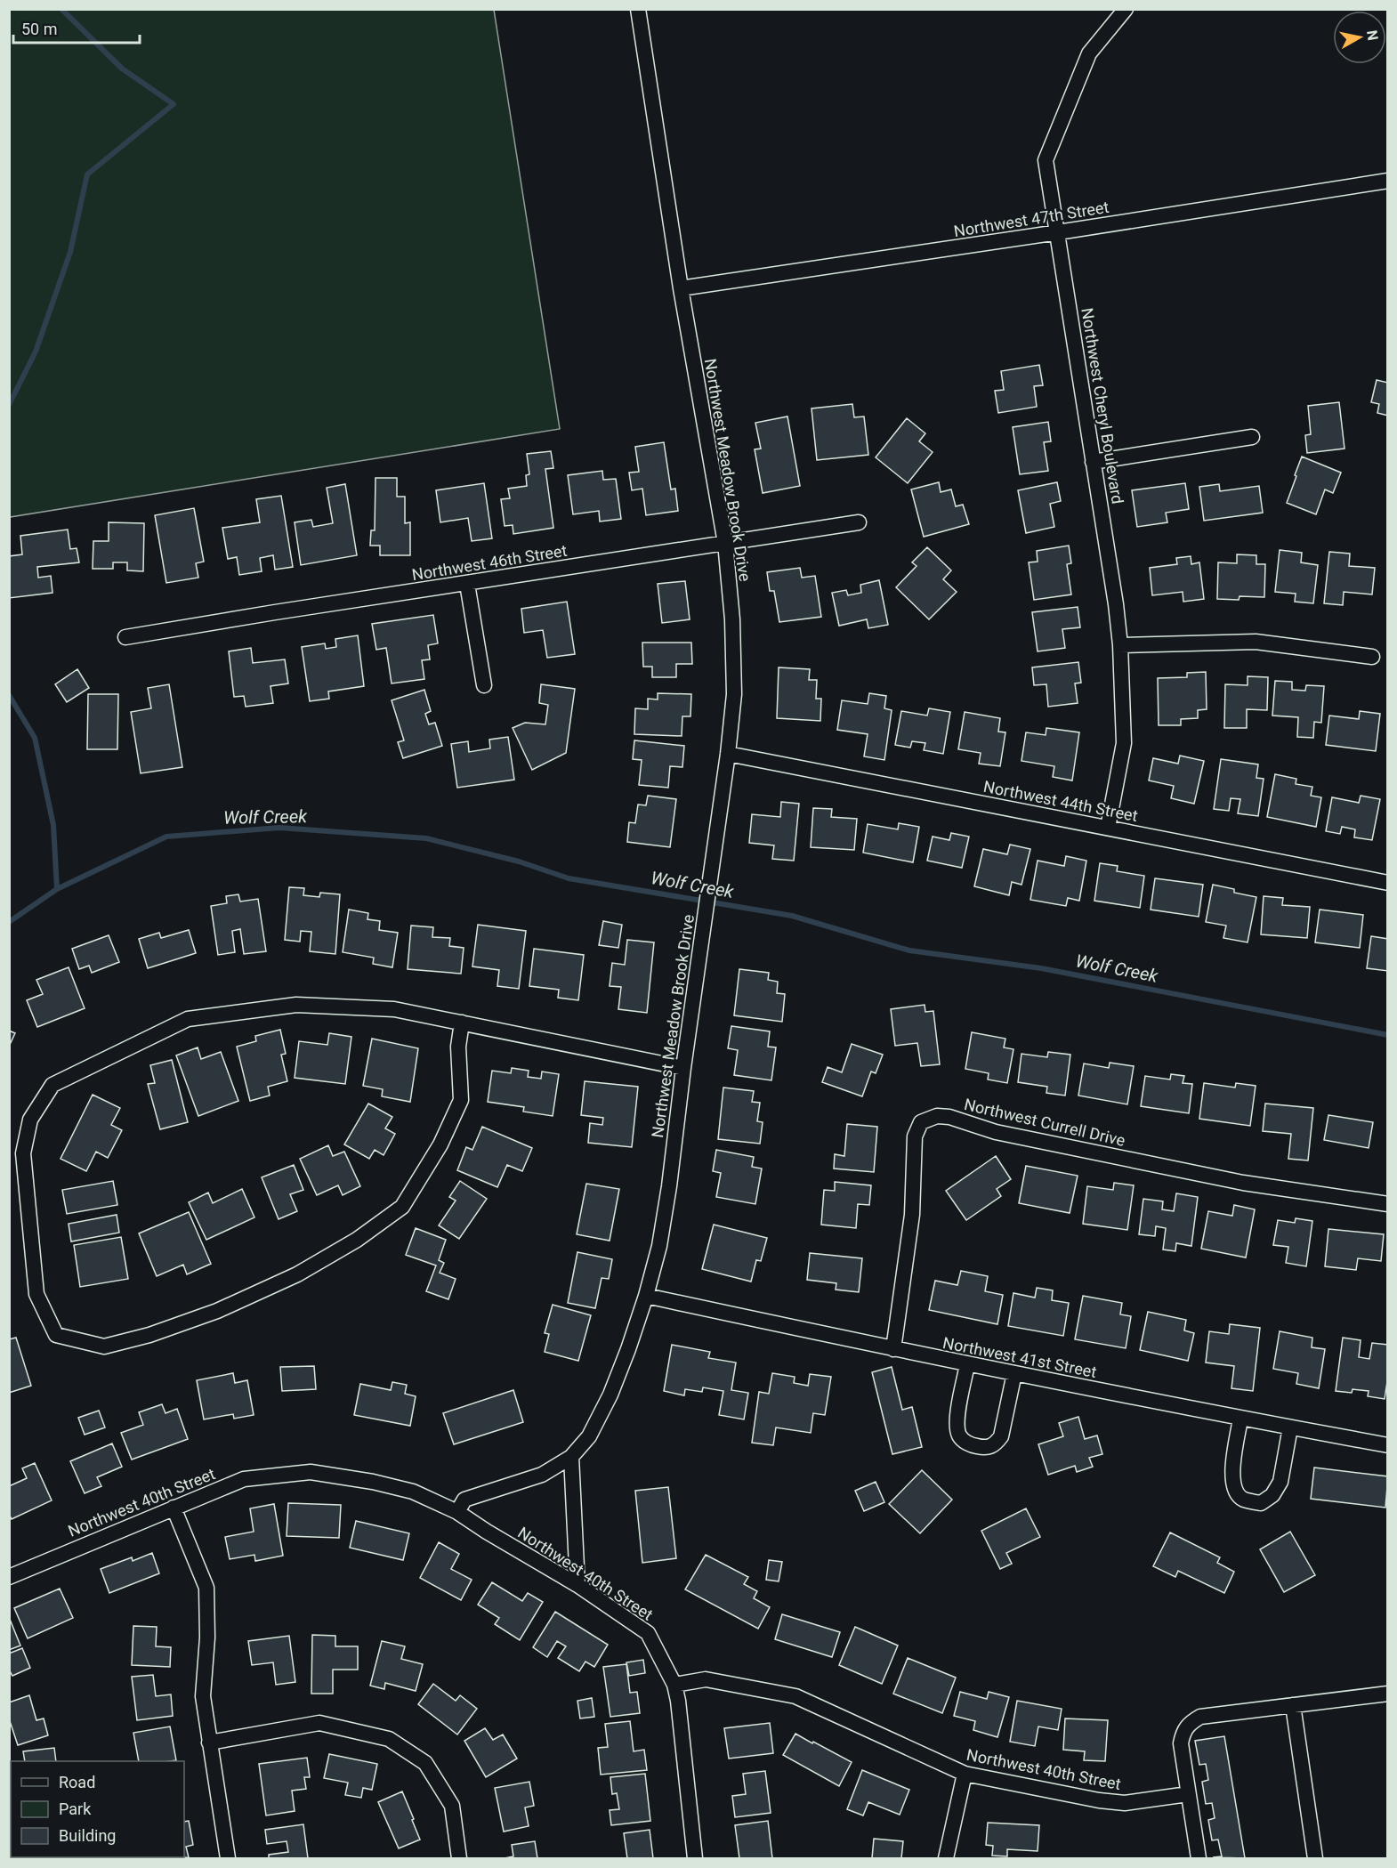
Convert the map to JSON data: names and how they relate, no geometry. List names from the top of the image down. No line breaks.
{"streets":{"street":["Northwest 47th Street","Northwest Cheryl Boulevard","Northwest Meadow Brook Drive","Northwest 46th Street","Northwest 44th Street","Northwest Currell Drive","Northwest 41st Street","Northwest 40th Street"]},"crossings":[["Northwest 47th Street","Northwest Cheryl Boulevard"],["Northwest 47th Street","Northwest Meadow Brook Drive"],["Northwest Cheryl Boulevard","Northwest 44th Street"],["Northwest Meadow Brook Drive","Northwest 46th Street"],["Northwest Meadow Brook Drive","Northwest 44th Street"],["Northwest Meadow Brook Drive","Northwest 41st Street"],["Northwest Meadow Brook Drive","Northwest 40th Street"],["Northwest Currell Drive","Northwest 41st Street"]],"water":["Wolf Creek"],"legend":["Road","Park","Building"],"scale_bar":"50 m","north":"right"}
